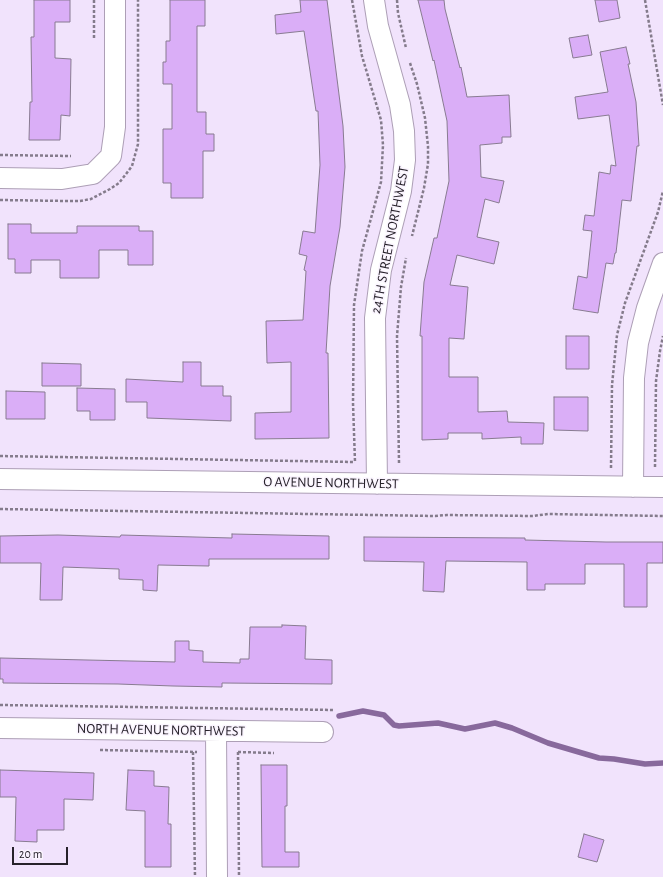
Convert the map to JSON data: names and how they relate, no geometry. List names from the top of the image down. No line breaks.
{"streets":{"street":["24TH STREET NORTHWEST","O AVENUE NORTHWEST","NORTH AVENUE NORTHWEST"]},"crossings":[["24TH STREET NORTHWEST","O AVENUE NORTHWEST"]],"scale_bar":"20 m"}
